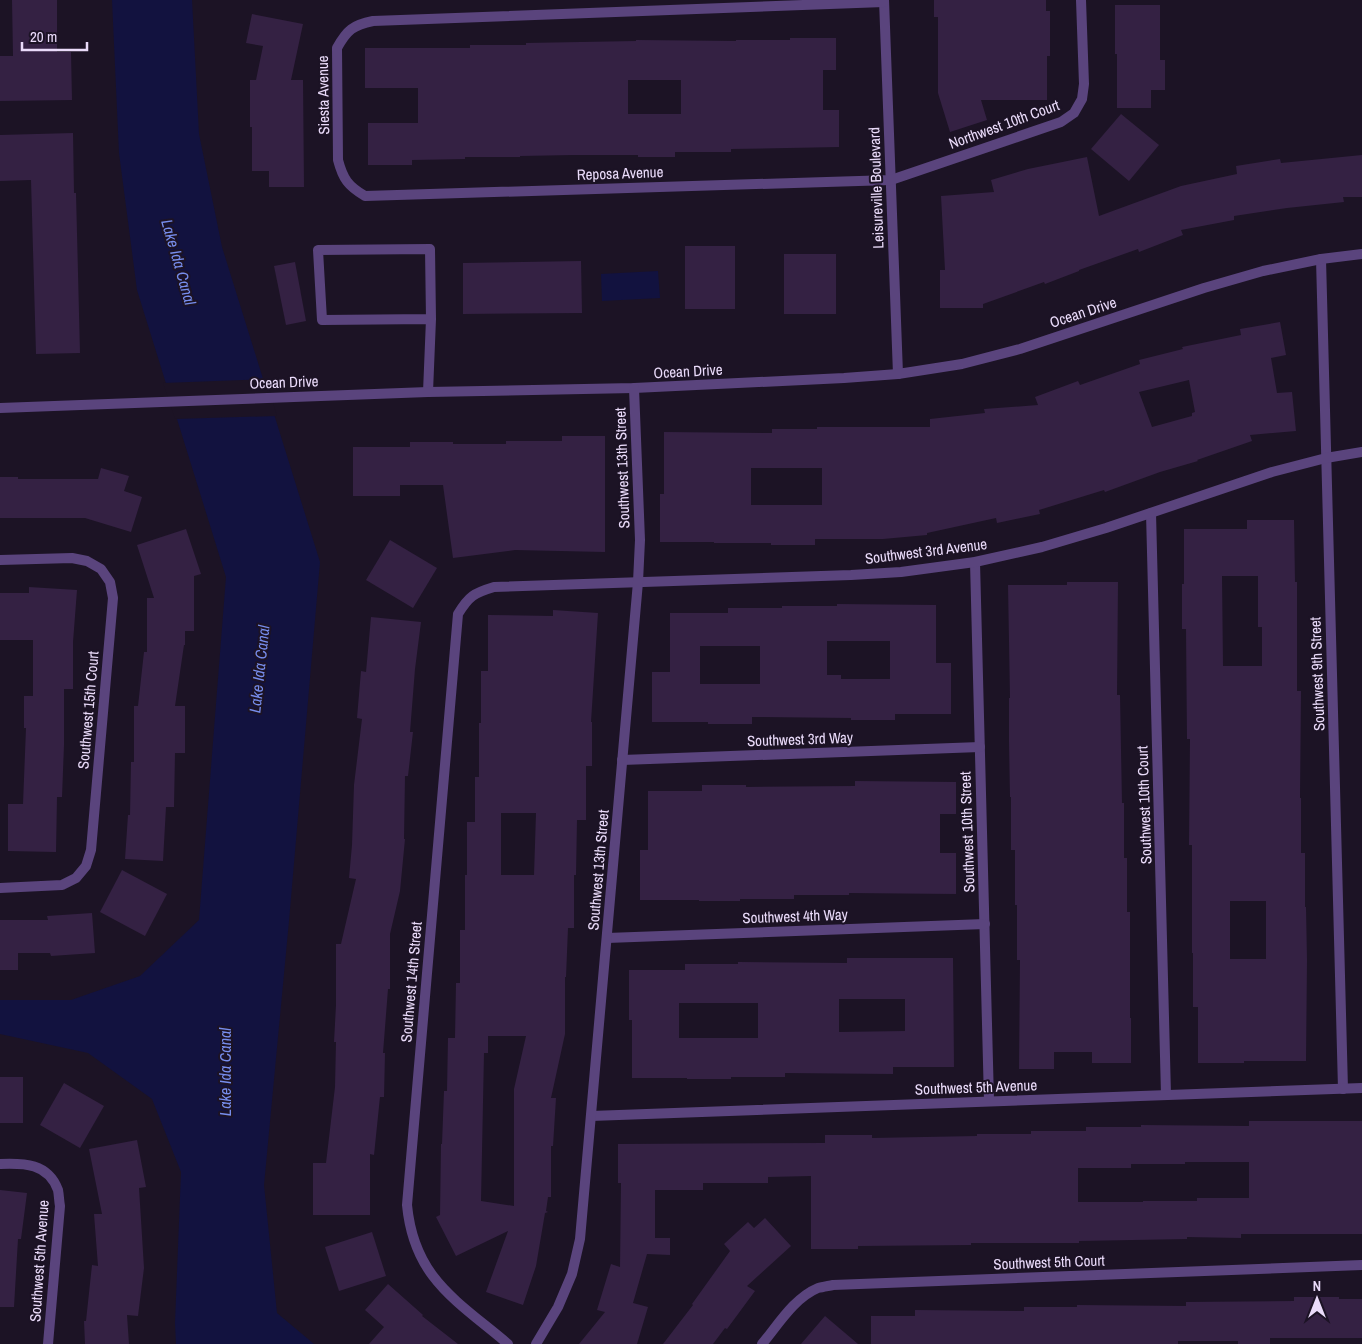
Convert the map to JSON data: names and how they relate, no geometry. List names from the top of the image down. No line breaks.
{"streets":{"street":["Siesta Avenue","Northwest 10th Court","Reposa Avenue","Leisureville Boulevard","Ocean Drive","Southwest 13th Street","Southwest 3rd Avenue","Southwest 9th Street","Southwest 15th Court","Southwest 3rd Way","Southwest 10th Court","Southwest 10th Street","Southwest 4th Way","Southwest 14th Street","Southwest 5th Avenue","Southwest 5th Court"]},"crossings":[["Siesta Avenue","Reposa Avenue"],["Siesta Avenue","Leisureville Boulevard"],["Northwest 10th Court","Reposa Avenue"],["Northwest 10th Court","Leisureville Boulevard"],["Reposa Avenue","Leisureville Boulevard"],["Leisureville Boulevard","Ocean Drive"],["Ocean Drive","Southwest 13th Street"],["Ocean Drive","Southwest 9th Street"],["Southwest 13th Street","Southwest 3rd Avenue"],["Southwest 13th Street","Southwest 3rd Way"],["Southwest 13th Street","Southwest 4th Way"],["Southwest 13th Street","Southwest 5th Avenue"],["Southwest 3rd Avenue","Southwest 9th Street"],["Southwest 3rd Avenue","Southwest 10th Court"],["Southwest 3rd Avenue","Southwest 10th Street"],["Southwest 3rd Avenue","Southwest 14th Street"],["Southwest 9th Street","Southwest 5th Avenue"],["Southwest 3rd Way","Southwest 10th Street"],["Southwest 10th Court","Southwest 5th Avenue"],["Southwest 10th Street","Southwest 4th Way"],["Southwest 10th Street","Southwest 5th Avenue"]],"water":["Lake Ida Canal"],"scale_bar":"20 m","north":"top"}
